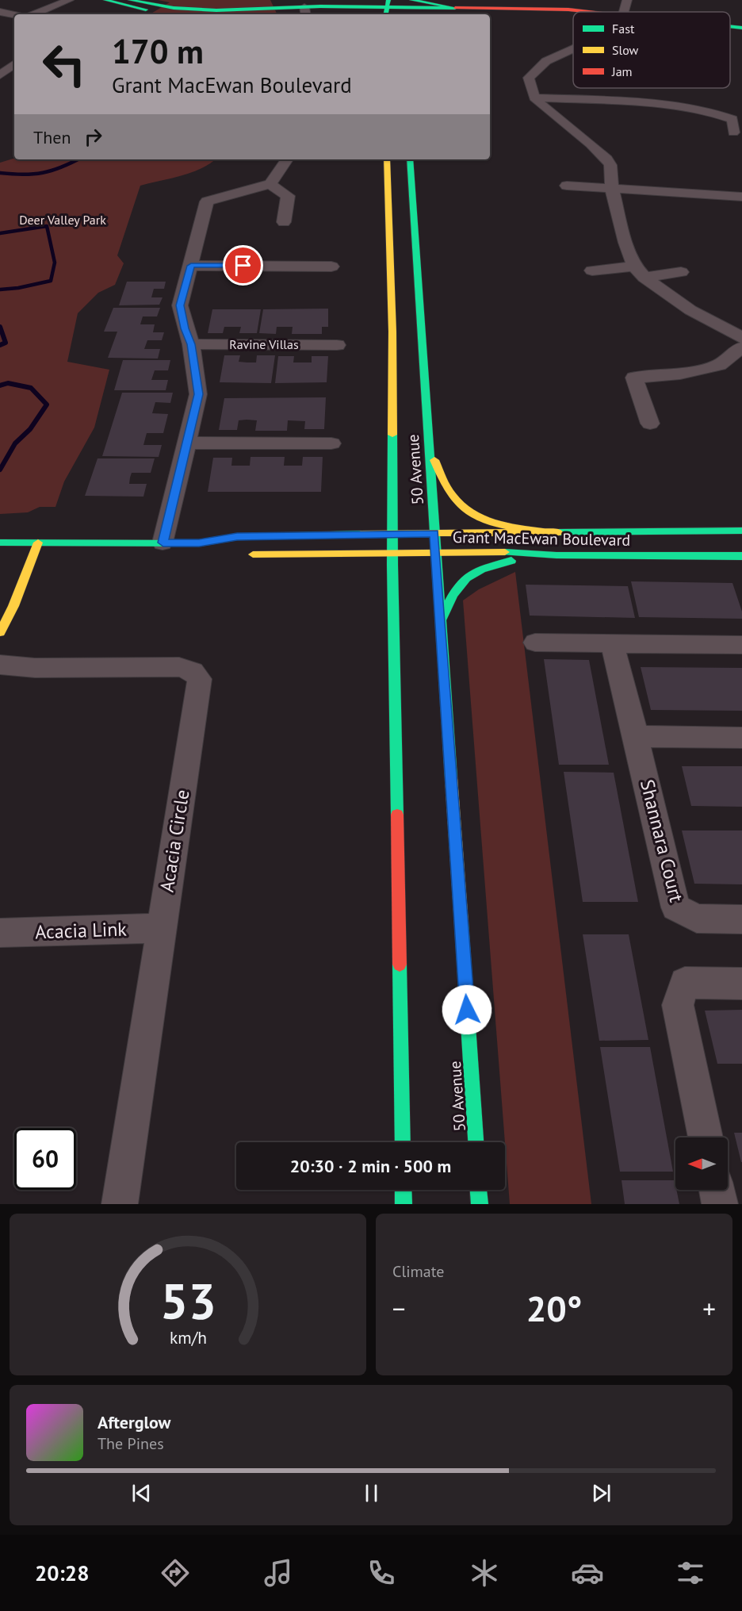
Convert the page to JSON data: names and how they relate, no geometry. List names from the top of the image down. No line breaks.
{"streets":{"main road":["50 Avenue","Grant MacEwan Boulevard"],"street":["Ravine Villas","Acacia Circle","Shannara Court","Acacia Link"]},"crossings":[["50 Avenue","Grant MacEwan Boulevard"],["Acacia Circle","Acacia Link"]],"parks":["Deer Valley Park"],"legend":["Fast","Slow","Jam"],"north":"left","page":{"turn":["170 m","Grant MacEwan Boulevard"],"then":"Then","limit":"60","trip":"20:30 · 2 min · 500 m","tile":"Climate","heat":["−","20°","+"],"song":["Afterglow","The Pines"],"tabs":"20:28","gauge":["53","km/h"]}}
